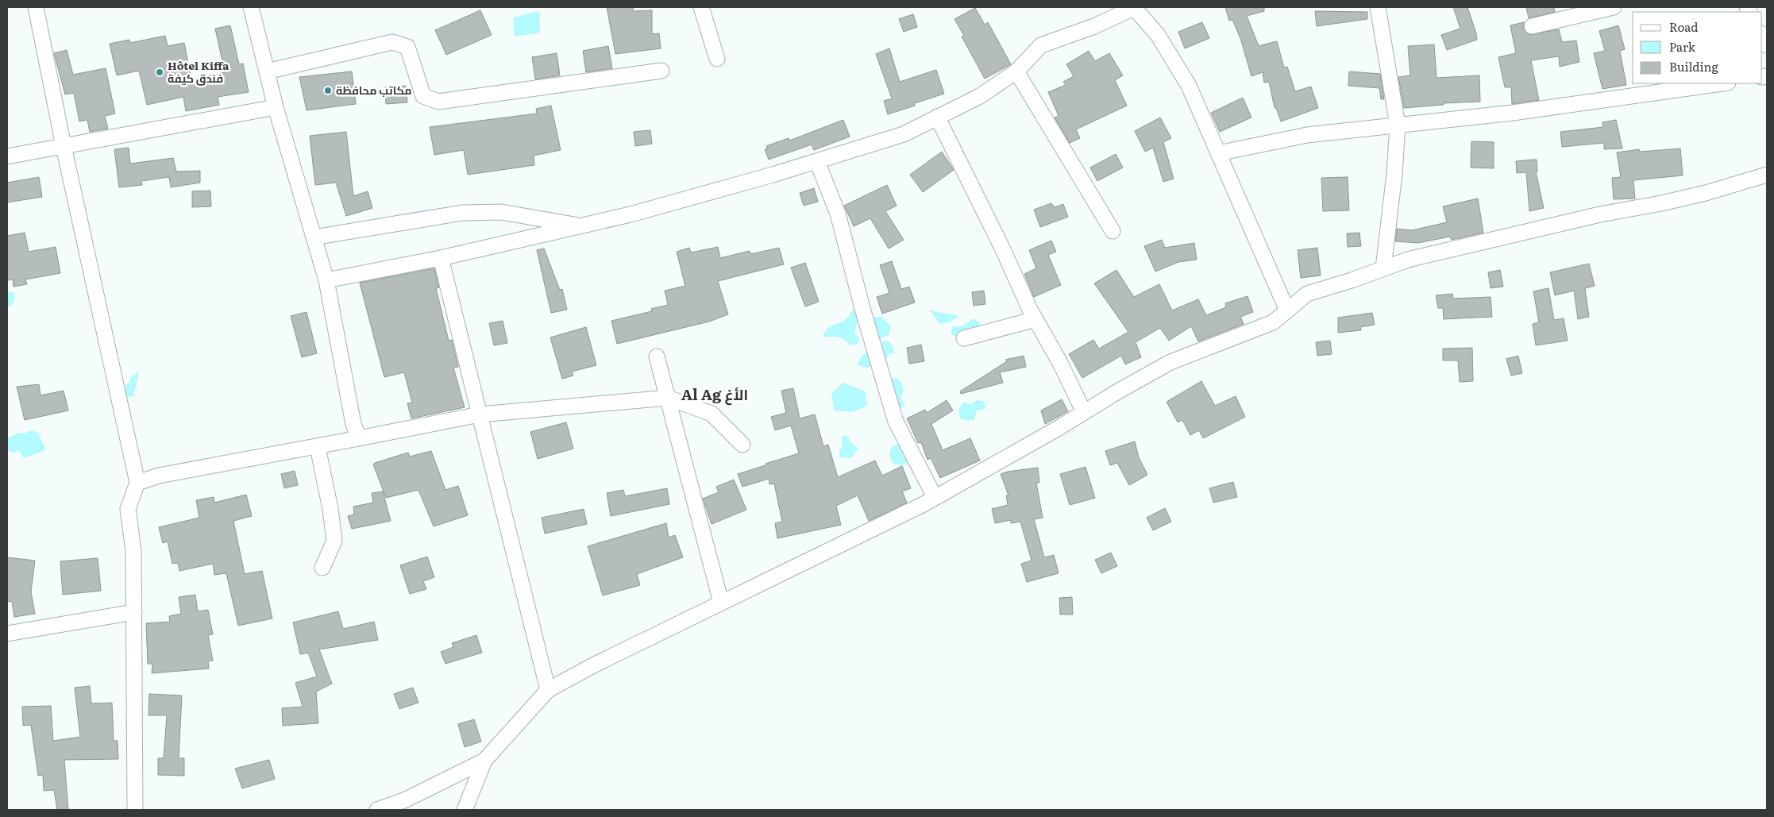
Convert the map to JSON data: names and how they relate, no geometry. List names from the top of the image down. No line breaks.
{"districts":["Al Ag الأغ"],"places":["Hôtel Kiffa فندق كيفة","مكاتب محافظة"],"legend":["Road","Park","Building"]}
